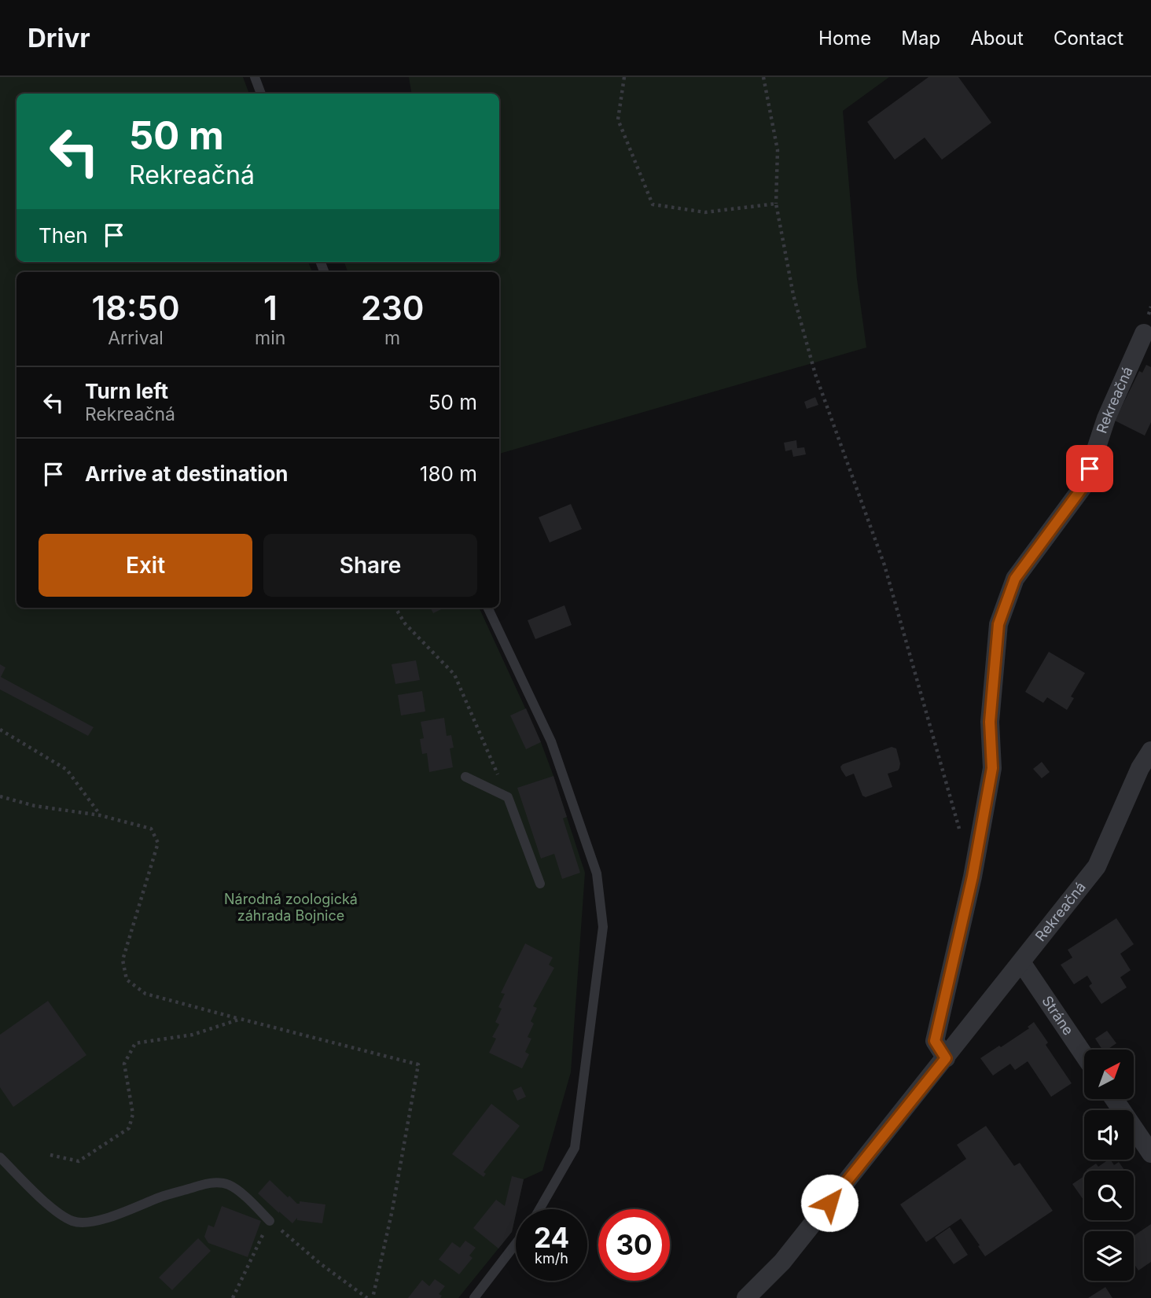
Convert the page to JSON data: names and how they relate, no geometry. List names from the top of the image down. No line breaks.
{"streets":{"street":["Rekreačná","Stráne"]},"crossings":[["Rekreačná","Stráne"]],"parks":["Národná zoologická záhrada Bojnice"],"north":"top right","page":{"header":"Drivr","nav":["Home","Map","About","Contact"],"turn":["50 m","Rekreačná"],"then":"Then","eta":["18:50","Arrival","1","min","230","m"],"list":[{"name":"Turn left","note":"Rekreačná","value":"50 m"},{"name":"Arrive at destination","value":"180 m"}],"buttons":["Exit","Share"],"speed":"24 km/h","limit":"30"}}
